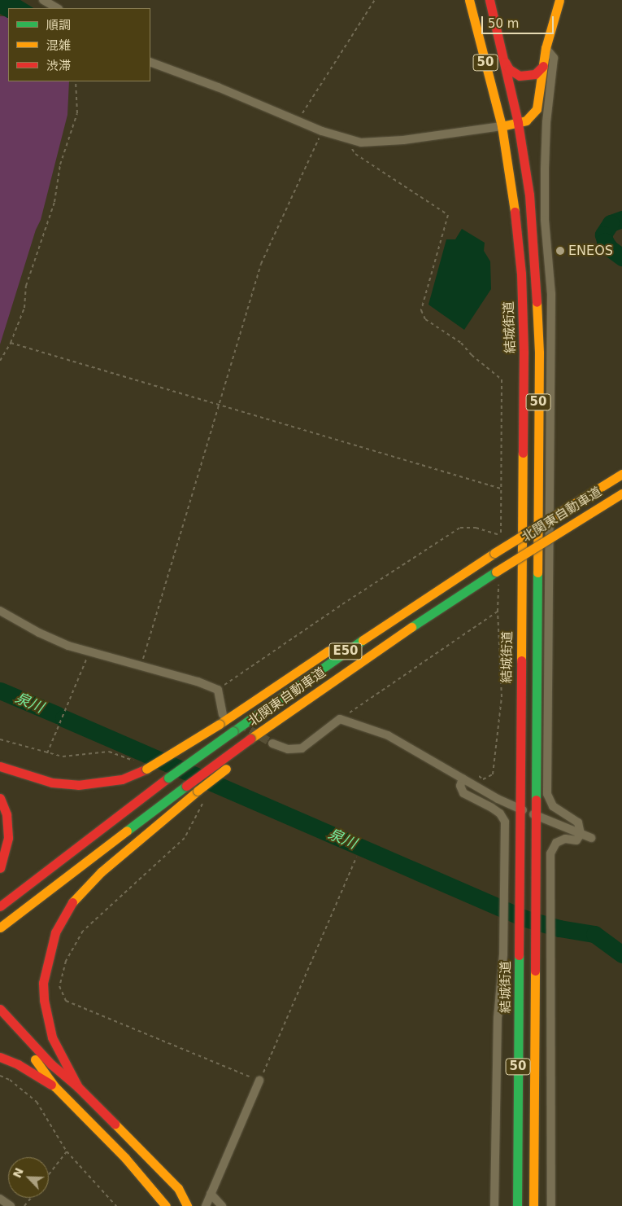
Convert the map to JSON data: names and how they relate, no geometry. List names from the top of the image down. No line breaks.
{"streets":{"main road":["50","結城街道","北関東自動車道","E50"]},"crossings":[["50","結城街道"]],"water":["泉川"],"places":["ENEOS"],"legend":["順調","混雑","渋滞"],"scale_bar":"50 m","north":"top left"}
